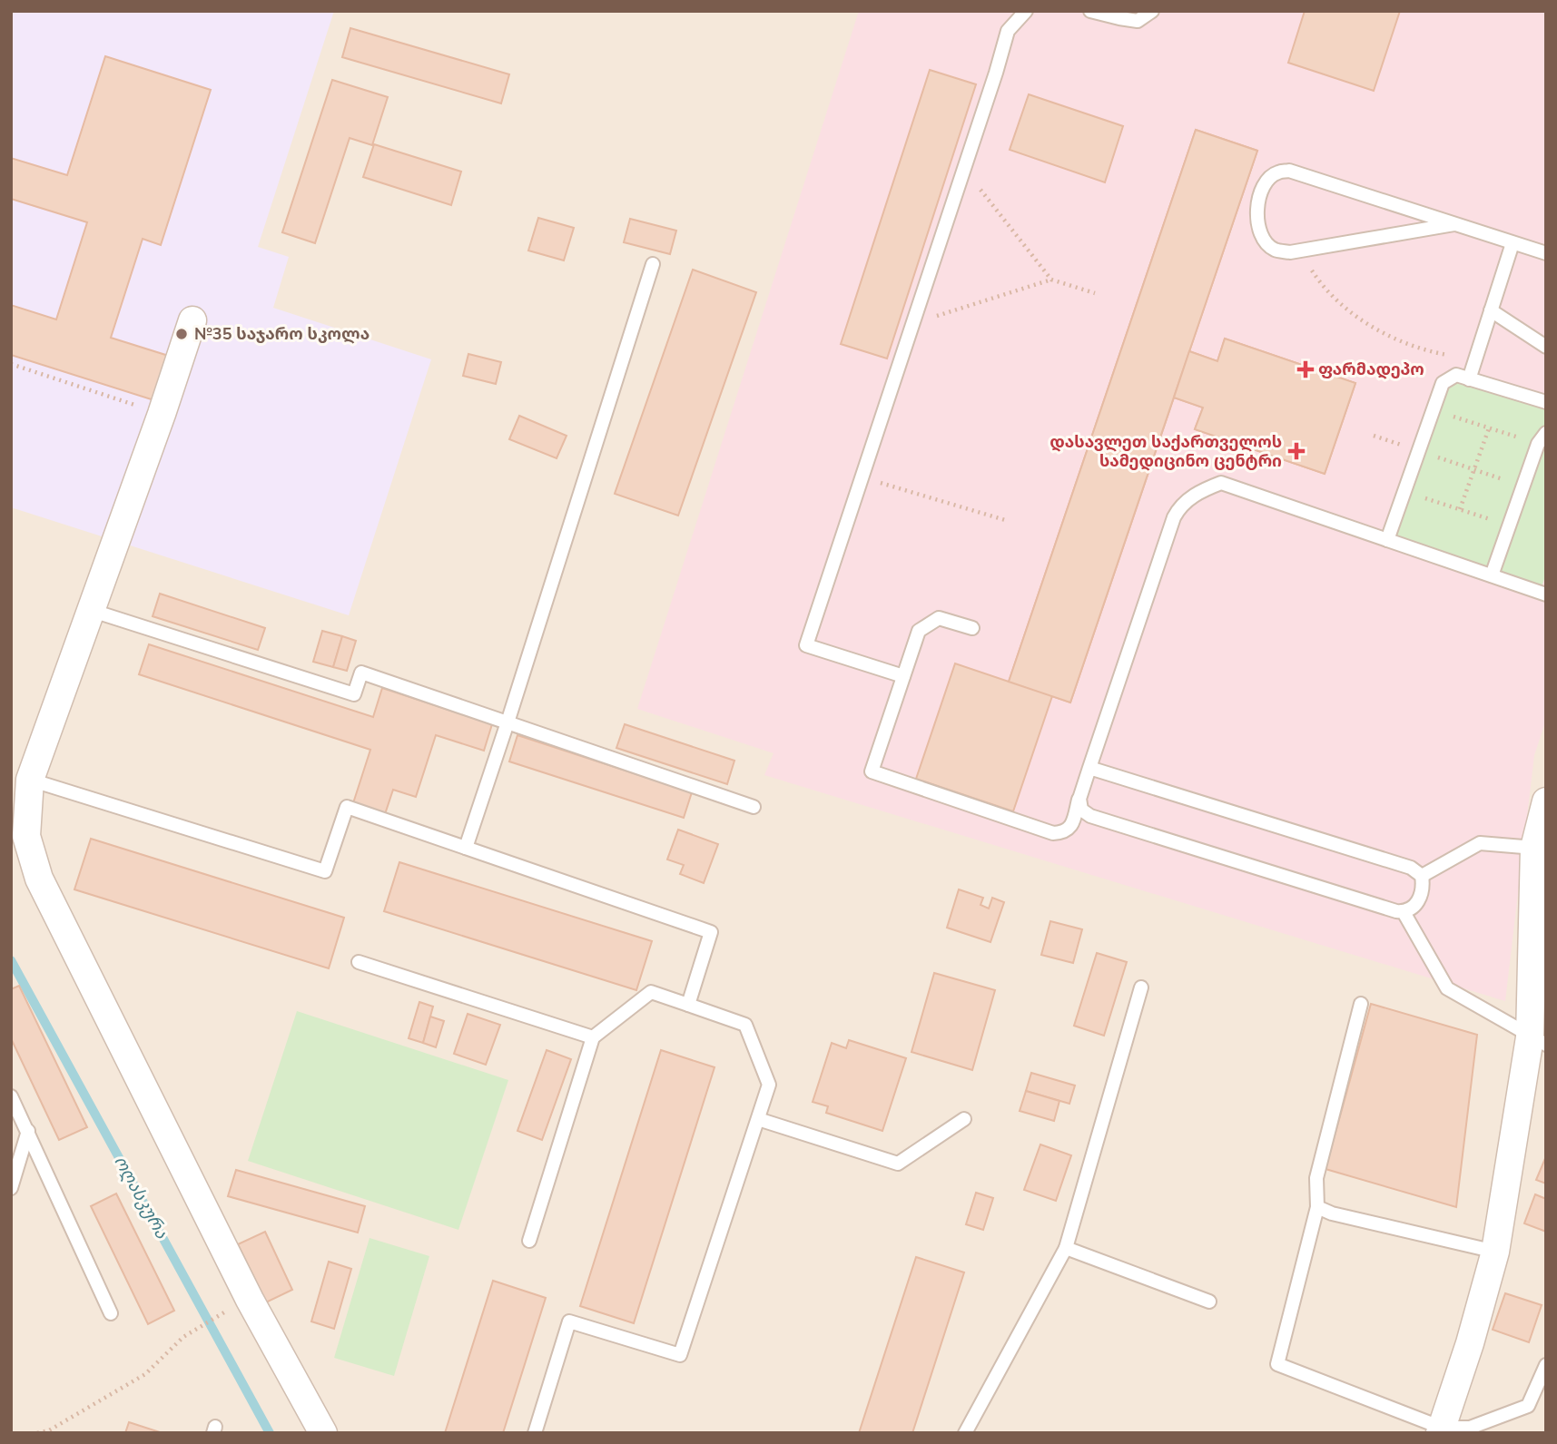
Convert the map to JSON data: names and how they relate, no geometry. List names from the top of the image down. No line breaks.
{"water":["ოღასკურა"],"places":{"other":["№35 საჯარო სკოლა"],"health":["ფარმადეპო","დასავლეთ საქართველოს სამედიცინო ცენტრი"]}}
